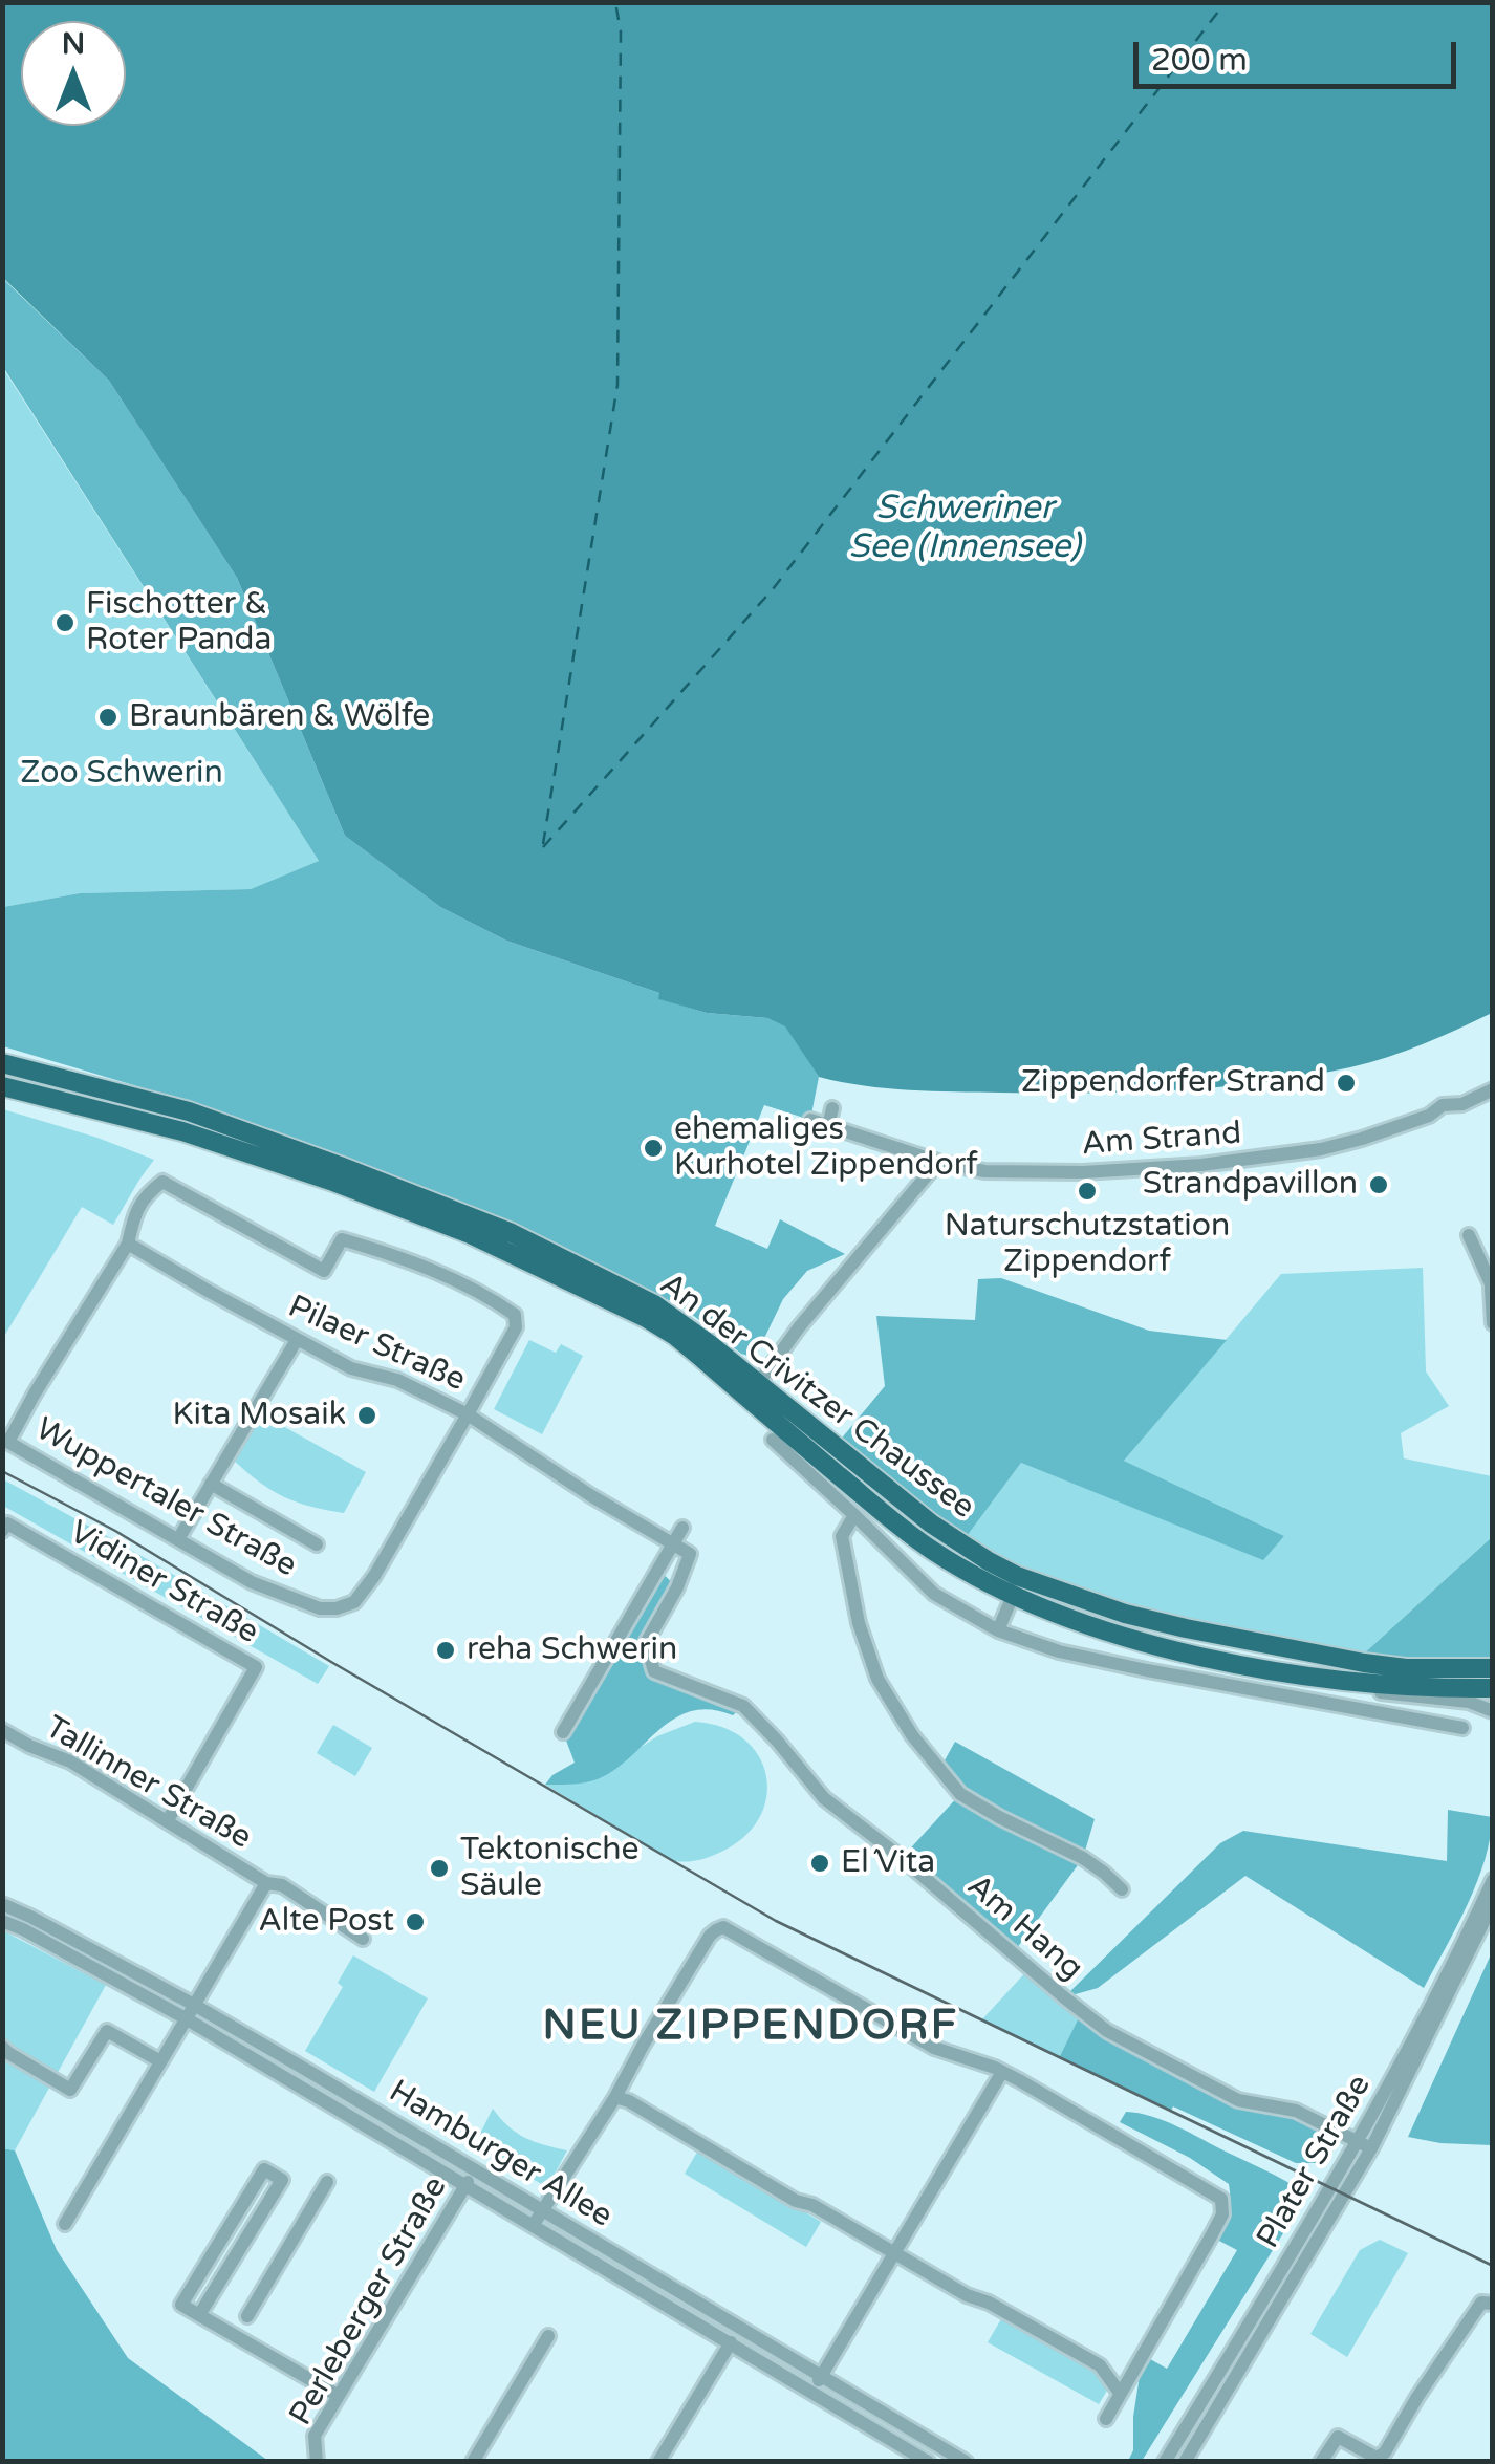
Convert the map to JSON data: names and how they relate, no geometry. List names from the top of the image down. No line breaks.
{"streets":{"main road":["An der Crivitzer Chaussee"],"street":["Am Strand","Pilaer Straße","Wuppertaler Straße","Vidiner Straße","Tallinner Straße","Am Hang","Hamburger Allee","Plater Straße","Perleberger Straße"]},"crossings":[["Pilaer Straße","Wuppertaler Straße"],["Vidiner Straße","Tallinner Straße"],["Tallinner Straße","Hamburger Allee"],["Am Hang","Plater Straße"],["Hamburger Allee","Perleberger Straße"]],"districts":["NEU ZIPPENDORF"],"water":["Schweriner See (Innensee)"],"parks":["Zoo Schwerin"],"places":["Fischotter & Roter Panda","Braunbären & Wölfe","Zippendorfer Strand","ehemaliges Kurhotel Zippendorf","Strandpavillon","Naturschutzstation Zippendorf","Kita Mosaik","reha Schwerin","El´Vita","Tektonische Säule","Alte Post"],"scale_bar":"200 m","north":"top"}
